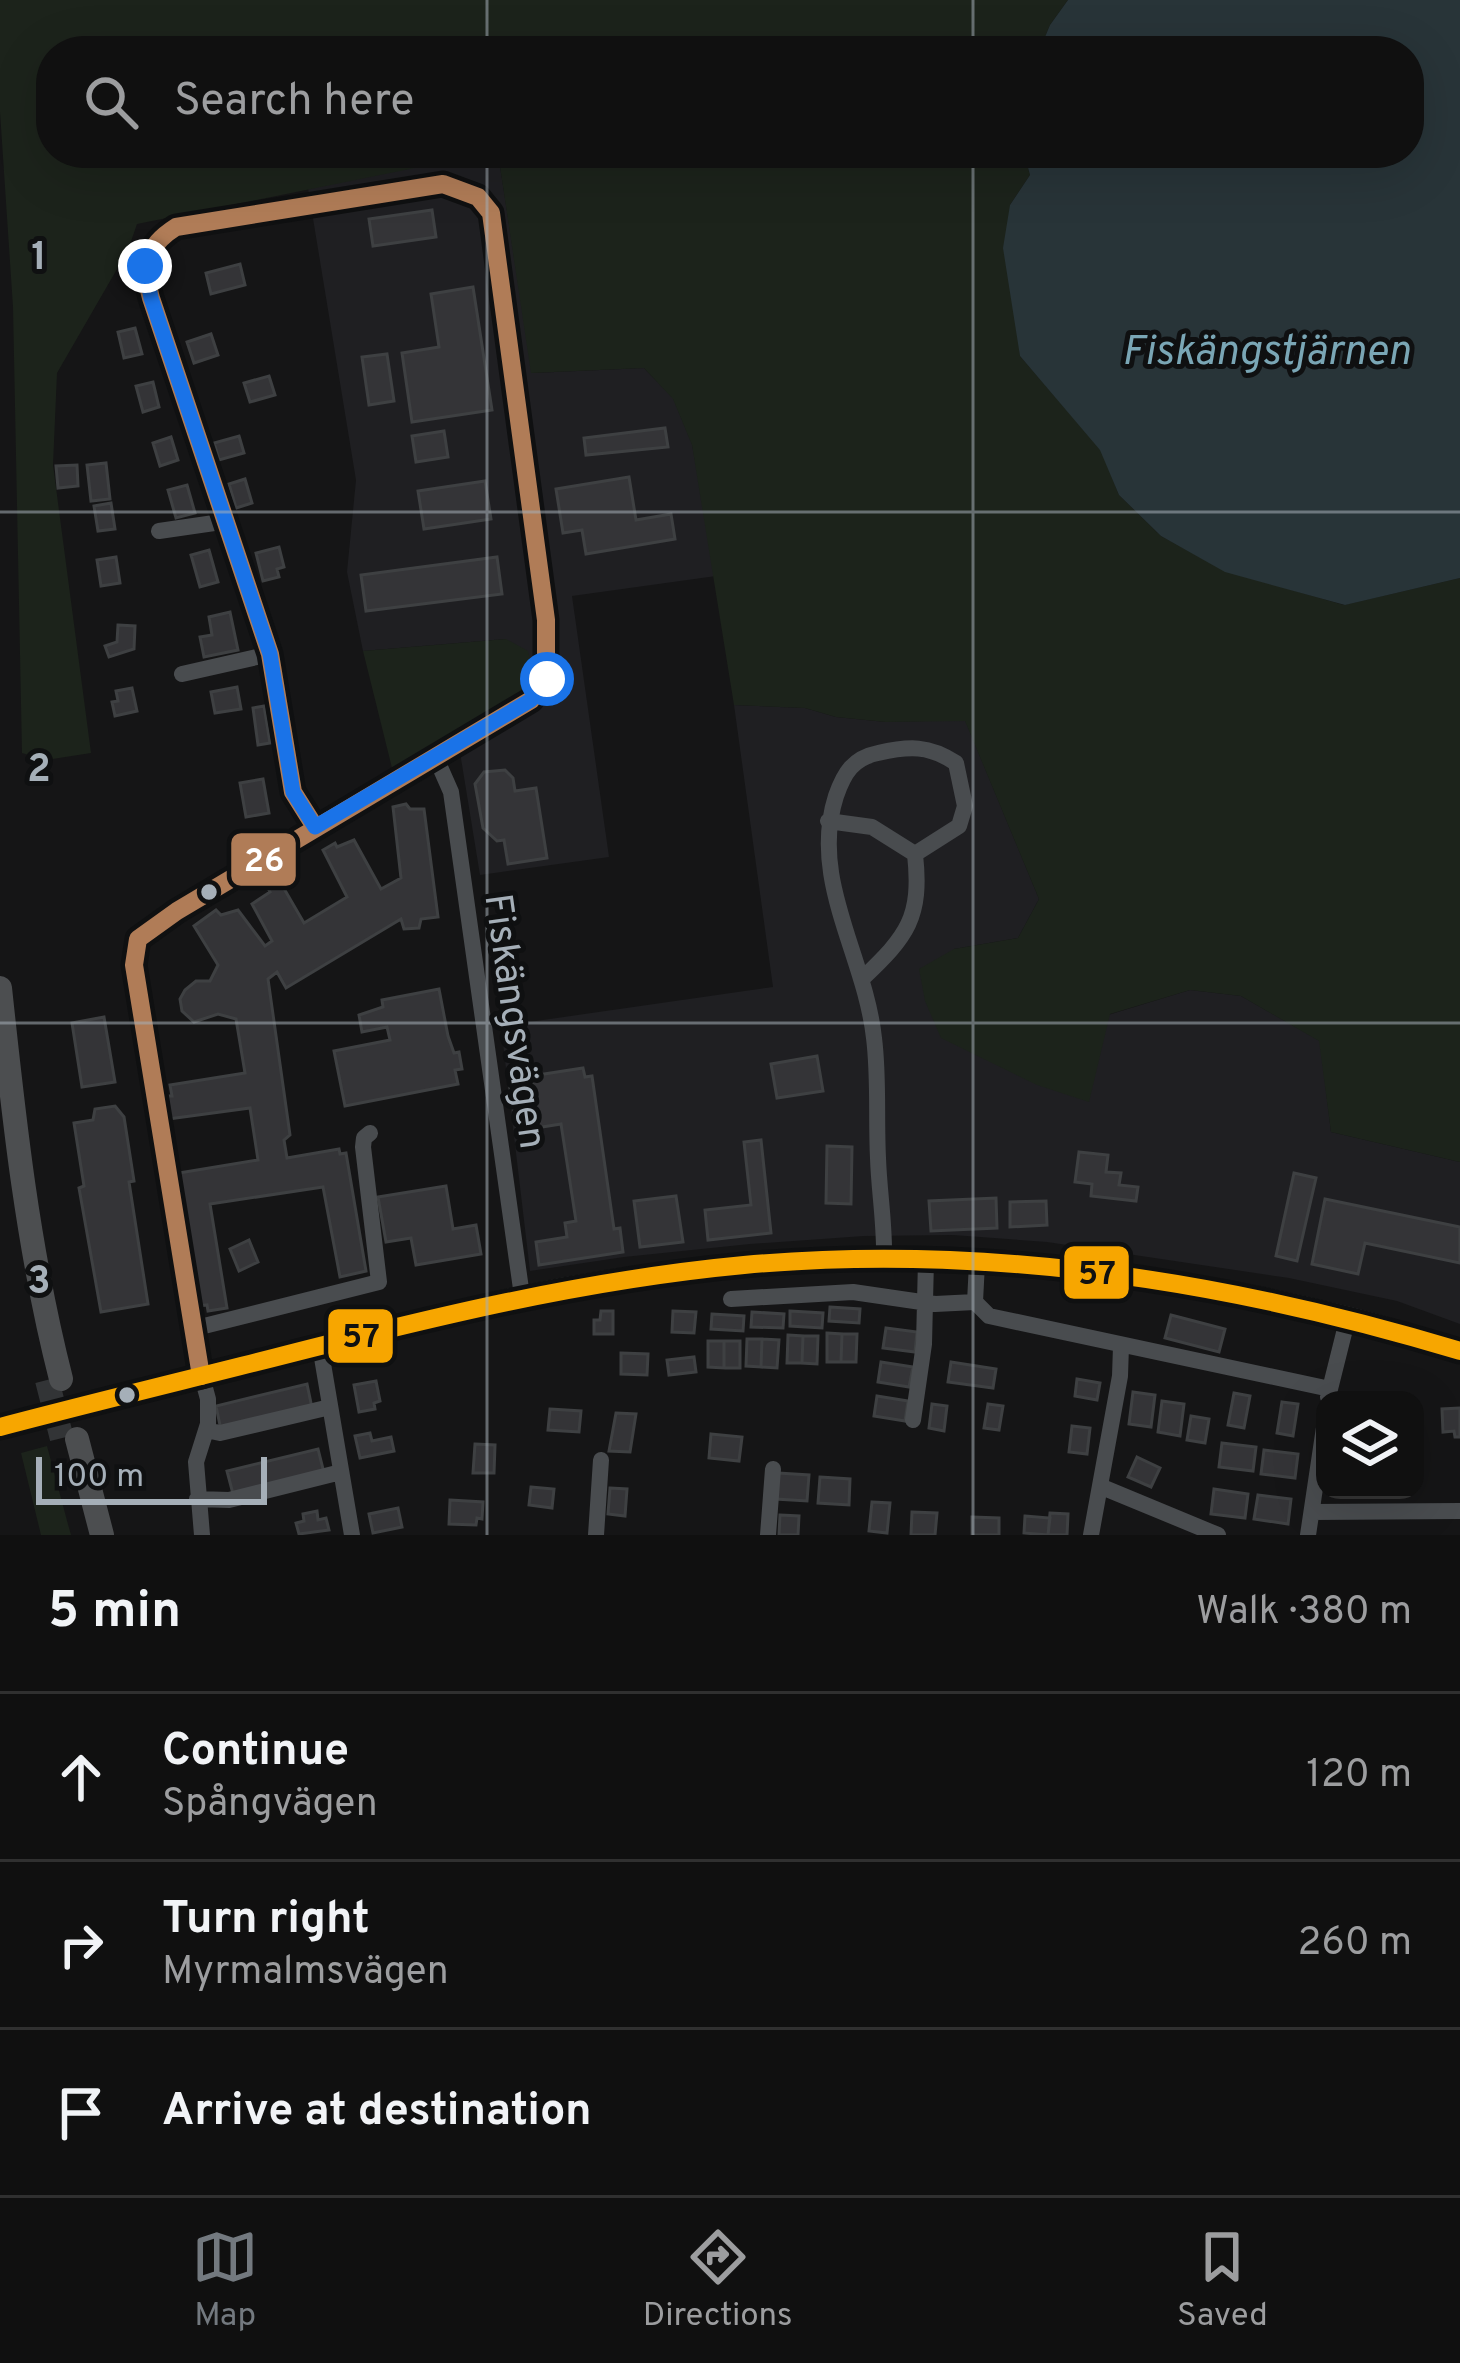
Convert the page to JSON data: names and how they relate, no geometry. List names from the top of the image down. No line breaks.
{"streets":{"street":["Fiskängsvägen"]},"water":["Fiskängstjärnen"],"lines":["transit line 26","transit line 57"],"scale_bar":"100 m","page":{"search":"Search here","scale":"100 m","heading":["5 min","Walk · 380 m"],"list":[["Continue","Spångvägen","120 m"],["Turn right","Myrmalmsvägen","260 m"],"Arrive at destination"],"nav":["Map","Directions","Saved"]},"grid":{"rows":["1","2","3"]}}
